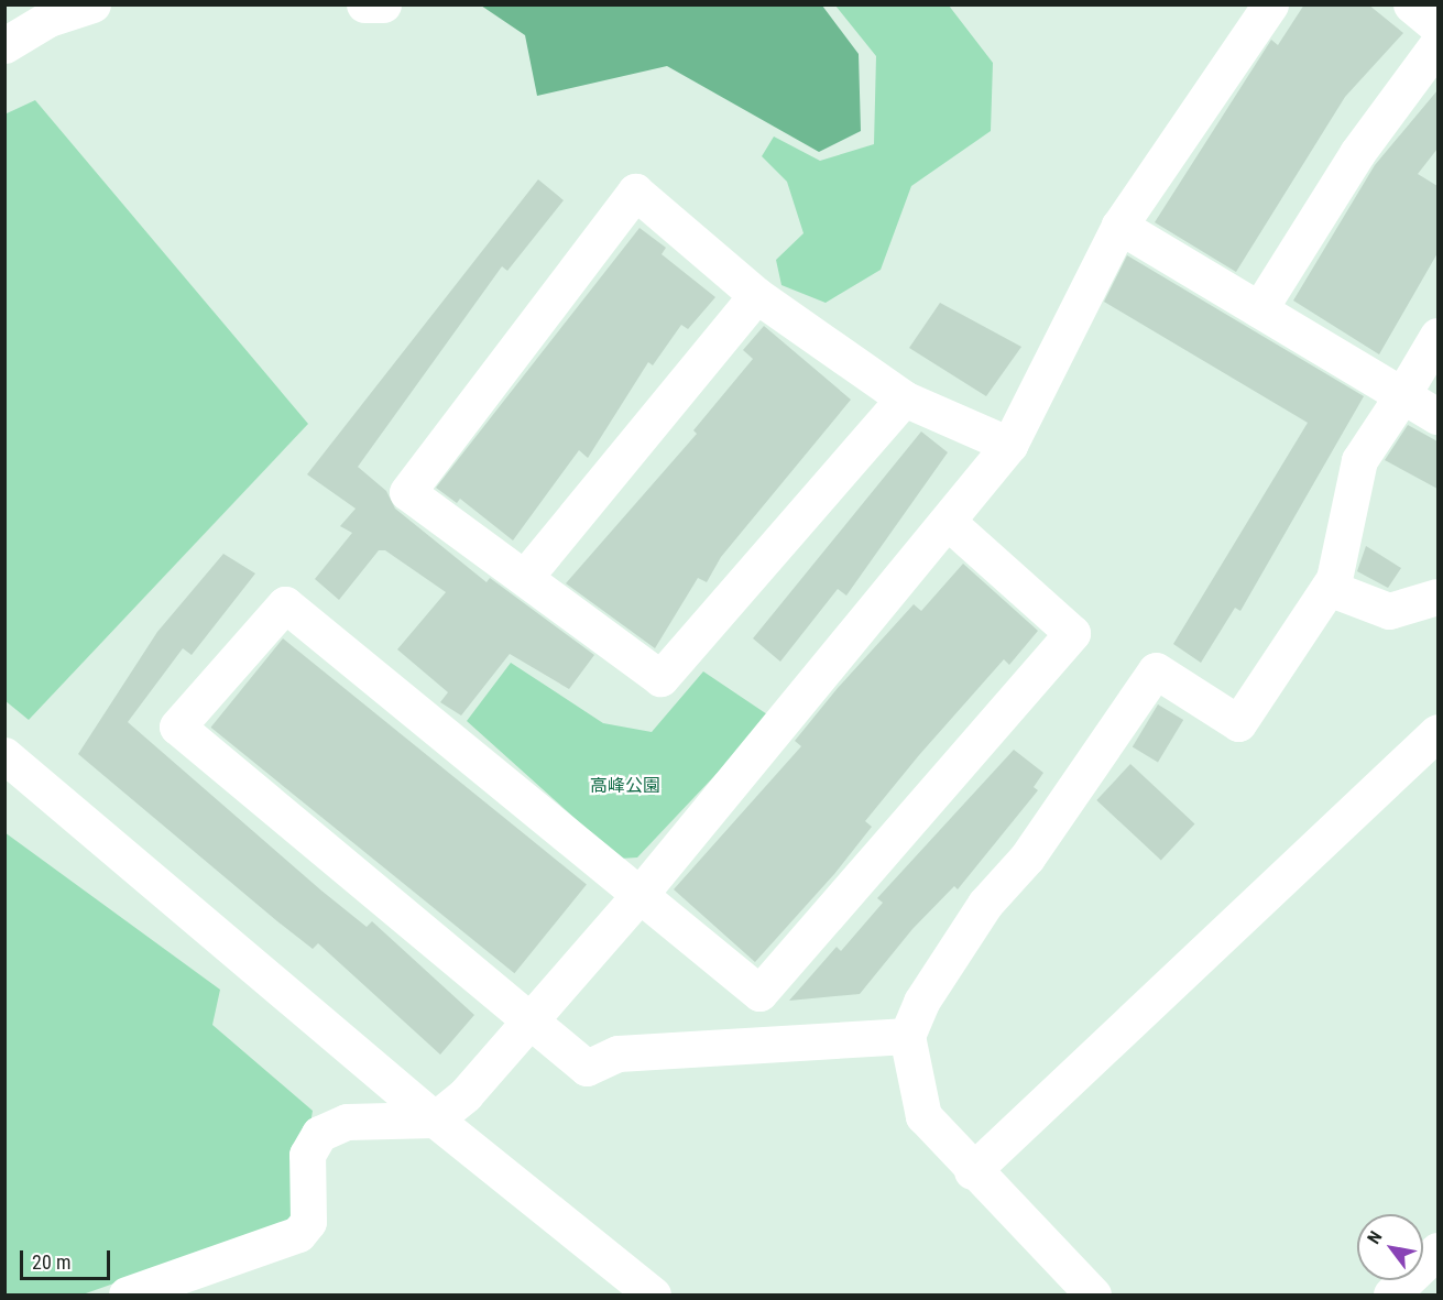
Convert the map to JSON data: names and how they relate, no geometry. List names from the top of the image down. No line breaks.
{"parks":["高峰公園"],"scale_bar":"20 m","north":"top left"}
